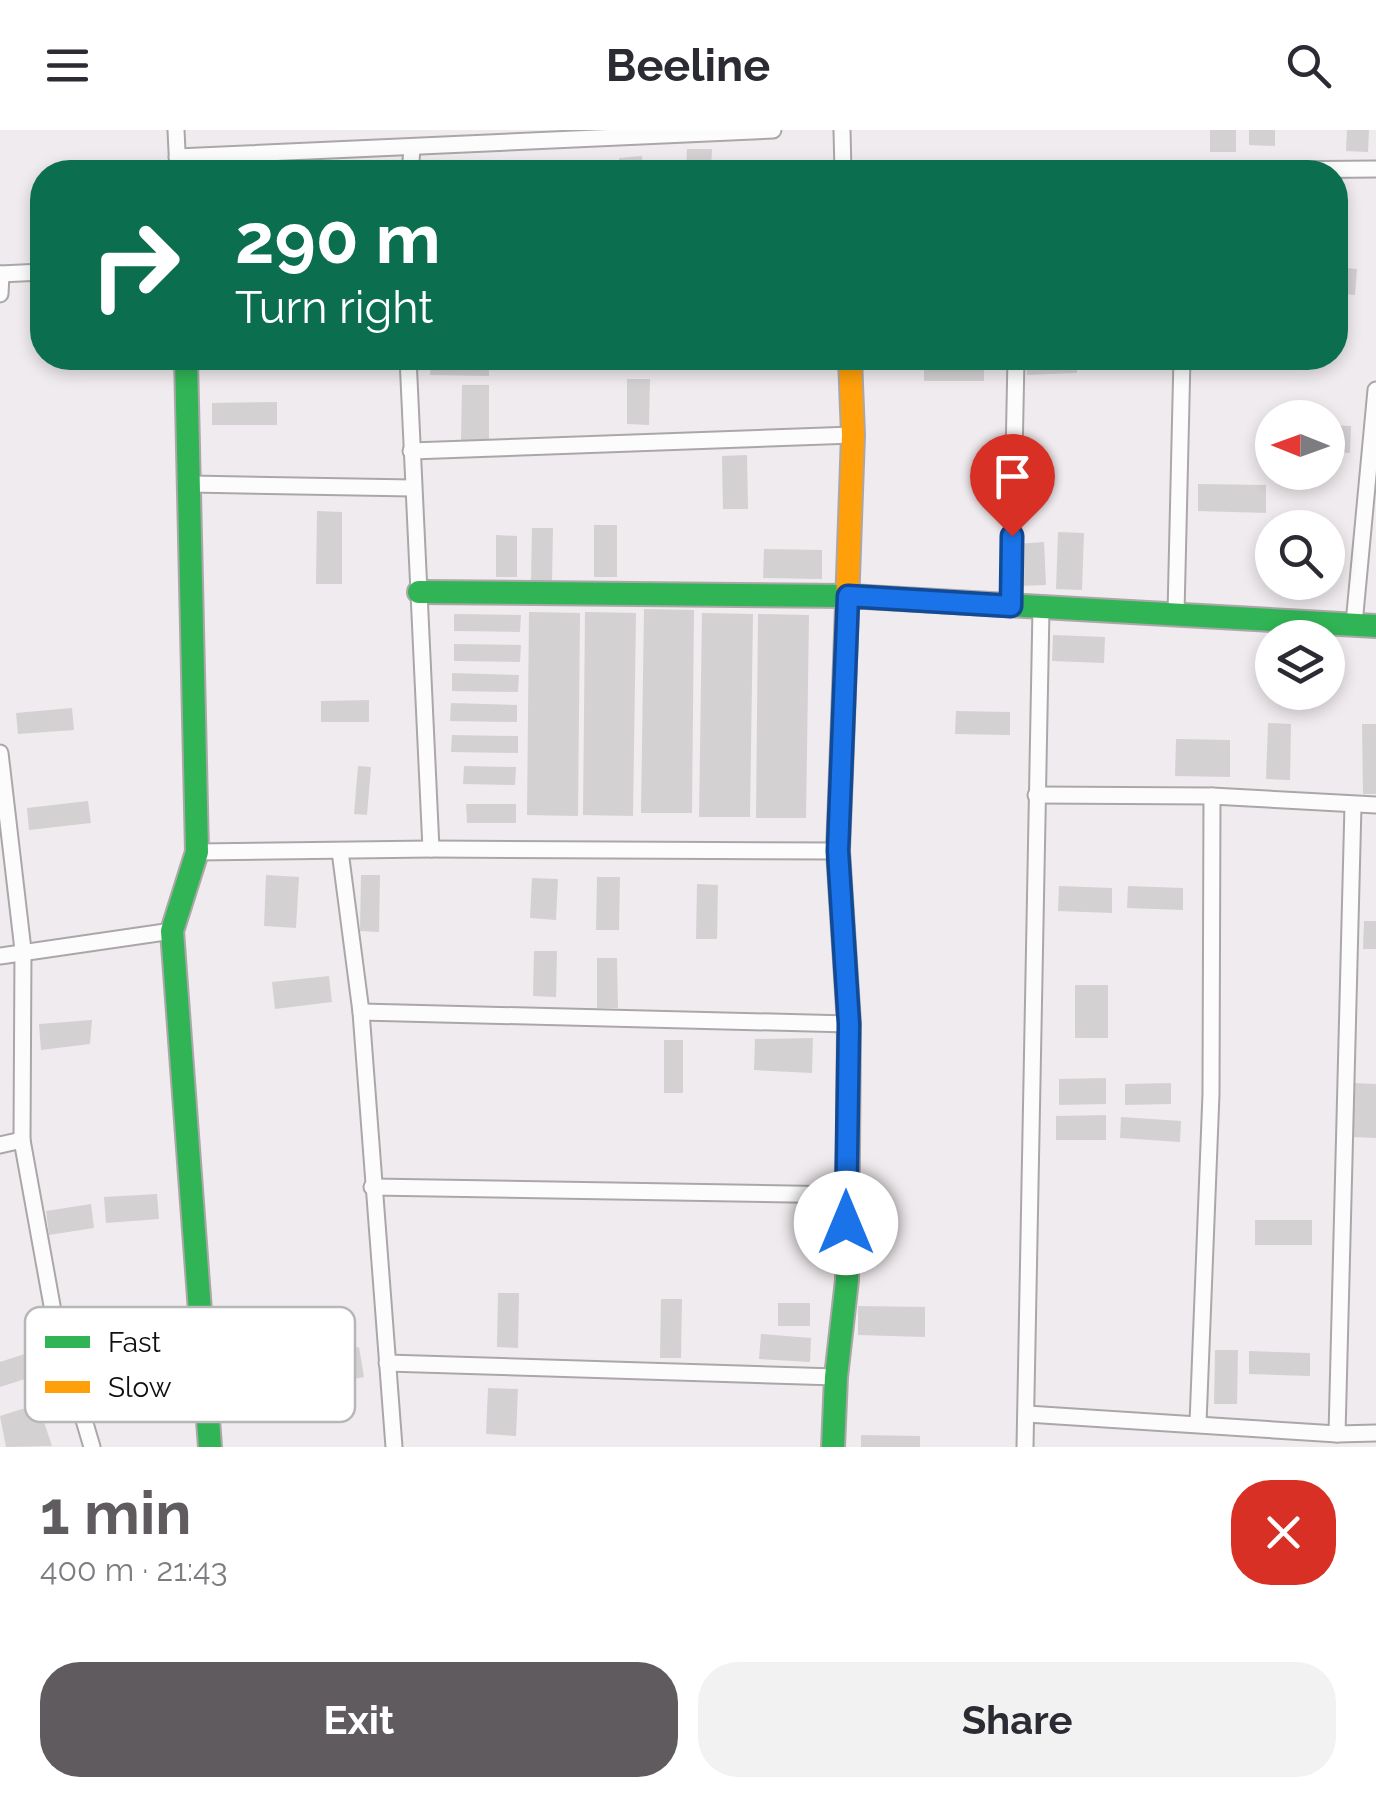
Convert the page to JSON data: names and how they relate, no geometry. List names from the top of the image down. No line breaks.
{"legend":["Fast","Slow"],"north":"left","page":{"header":"Beeline","turn":["290 m","Turn right"],"heading":["1 min","400 m · 21:43"],"buttons":["Exit","Share"]}}
